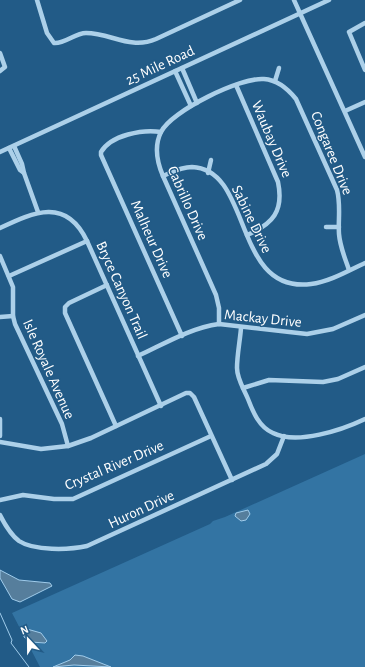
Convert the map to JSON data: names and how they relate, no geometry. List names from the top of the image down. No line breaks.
{"streets":{"street":["25 Mile Road","Waubay Drive","Congaree Drive","Cabrillo Drive","Sabine Drive","Malheur Drive","Bryce Canyon Trail","Mackay Drive","Isle Royale Avenue","Crystal River Drive","Huron Drive"]},"crossings":[["Waubay Drive","Cabrillo Drive"],["Waubay Drive","Sabine Drive"],["Congaree Drive","Cabrillo Drive"],["Congaree Drive","Sabine Drive"],["Cabrillo Drive","Sabine Drive"],["Cabrillo Drive","Malheur Drive"],["Cabrillo Drive","Mackay Drive"],["Malheur Drive","Mackay Drive"],["Bryce Canyon Trail","Mackay Drive"]],"north":"top"}
